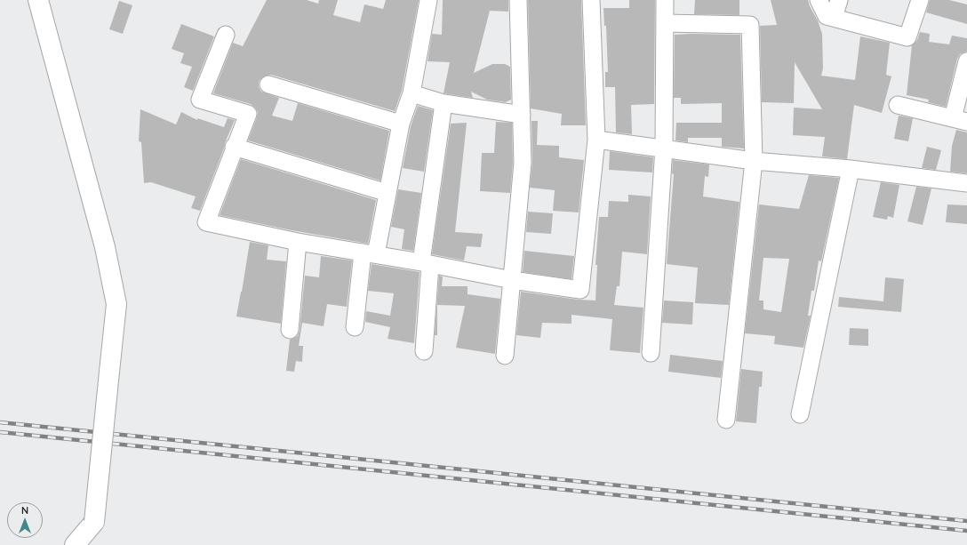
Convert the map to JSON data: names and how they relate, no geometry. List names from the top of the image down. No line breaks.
{"north":"top"}
